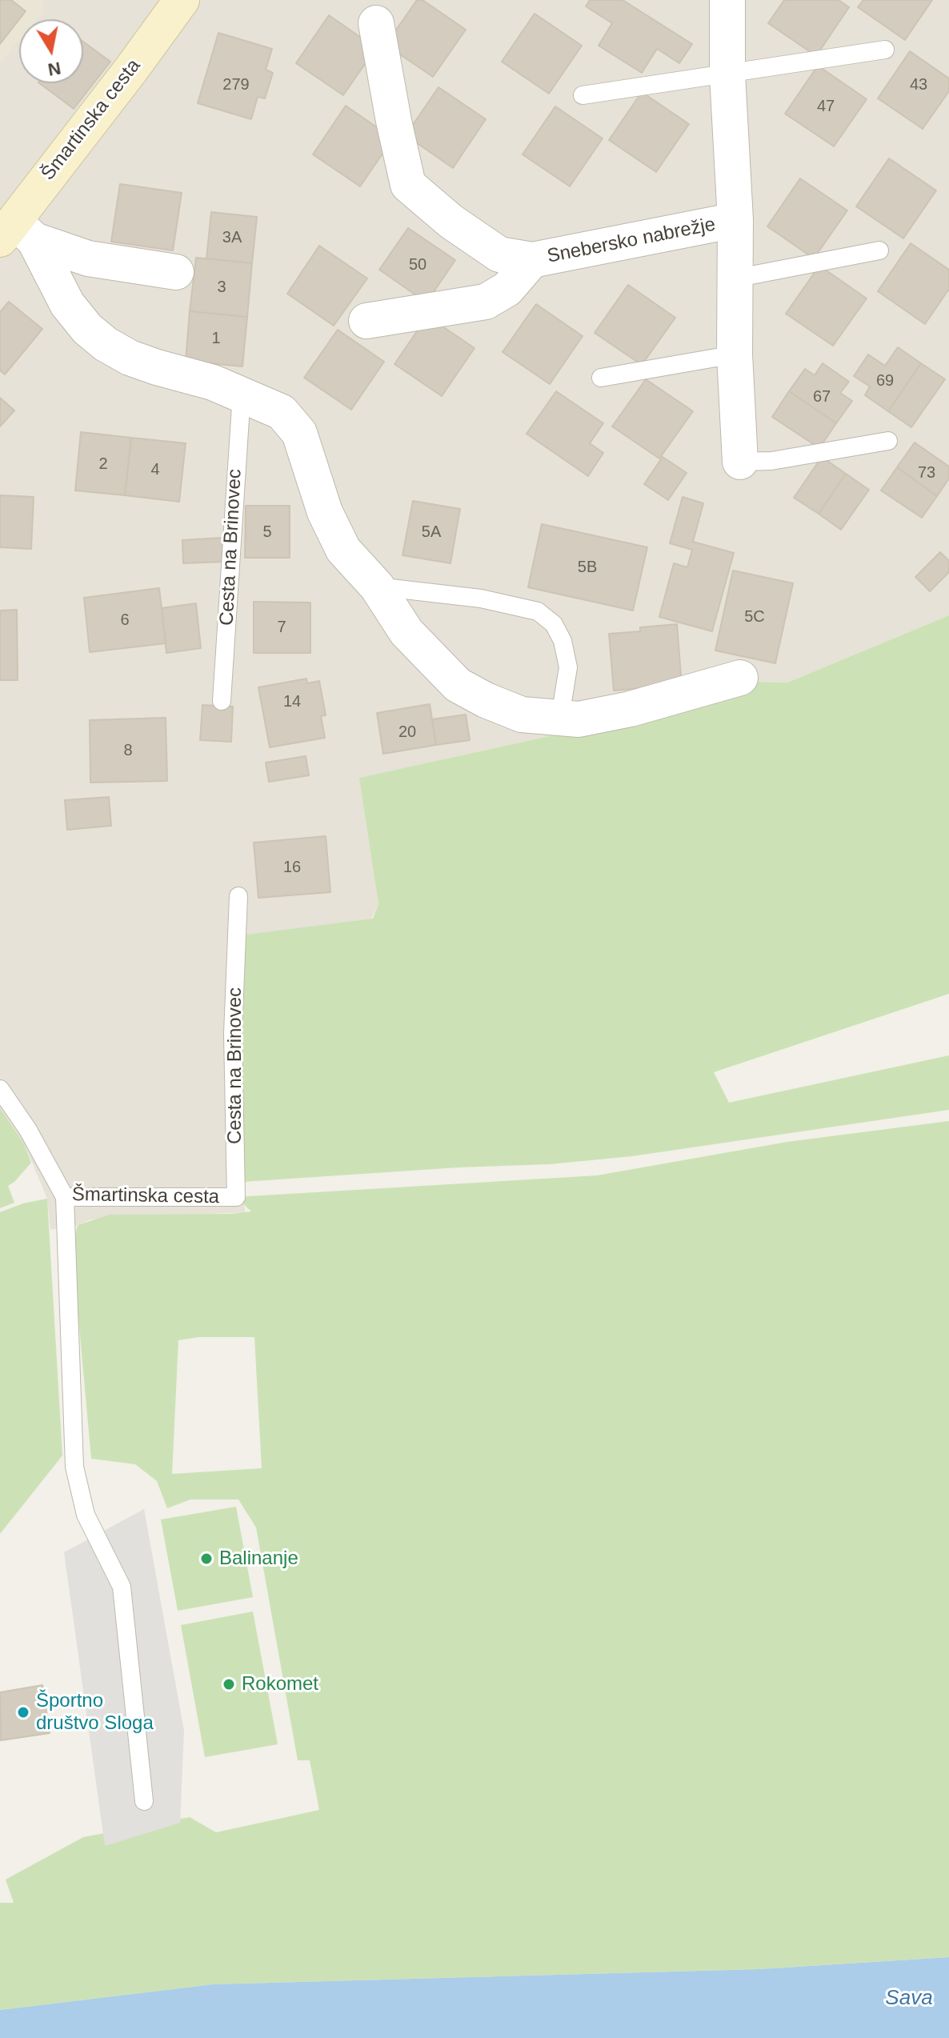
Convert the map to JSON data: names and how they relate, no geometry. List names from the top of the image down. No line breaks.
{"streets":{"main road":["Šmartinska cesta"],"street":["Snebersko nabrežje"],"lane":["Cesta na Brinovec"]},"crossings":[["Šmartinska cesta","Cesta na Brinovec"]],"water":["Sava"],"places":["Balinanje","Rokomet","Športno društvo Sloga"],"house_numbers":["279","43","47","3A","50","3","1","69","67","2","4","73","5","5A","5B","5C","6","7","14","20","8","16"],"north":"bottom"}
